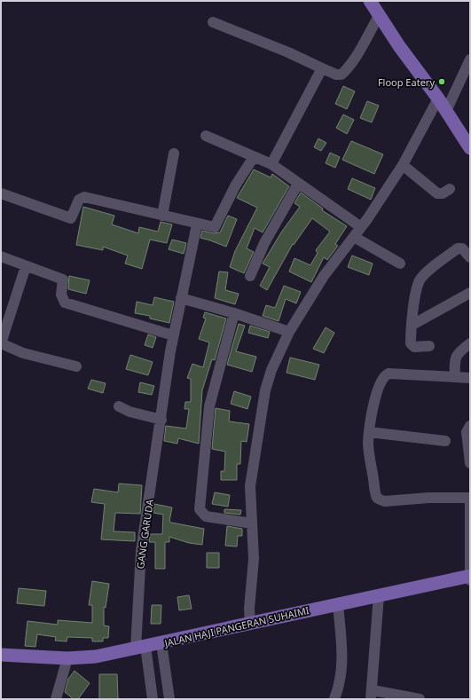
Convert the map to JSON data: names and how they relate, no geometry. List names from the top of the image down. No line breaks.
{"streets":{"main road":["JALAN HAJI PANGERAN SUHAIMI"],"street":["GANG GARUDA"]},"crossings":[["GANG GARUDA","JALAN HAJI PANGERAN SUHAIMI"]],"places":["Floop Eatery"]}
